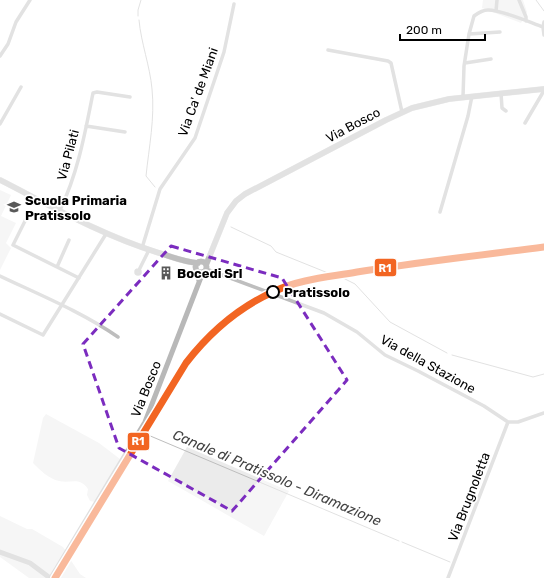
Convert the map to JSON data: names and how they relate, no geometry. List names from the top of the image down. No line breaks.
{"streets":{"main road":["Via Bosco"],"street":["Via Ca' de Miani","Via Pilati","Via della Stazione","Via Brugnoletta"]},"crossings":[["Via Bosco","Via della Stazione"],["Via della Stazione","Via Brugnoletta"]],"water":["Canale di Pratissolo - Diramazione"],"places":{"school or university":["Scuola Primaria Pratissolo"],"building":["Bocedi Srl"],"other":["Pratissolo"]},"lines":["transit line R1"],"scale_bar":"200 m"}
